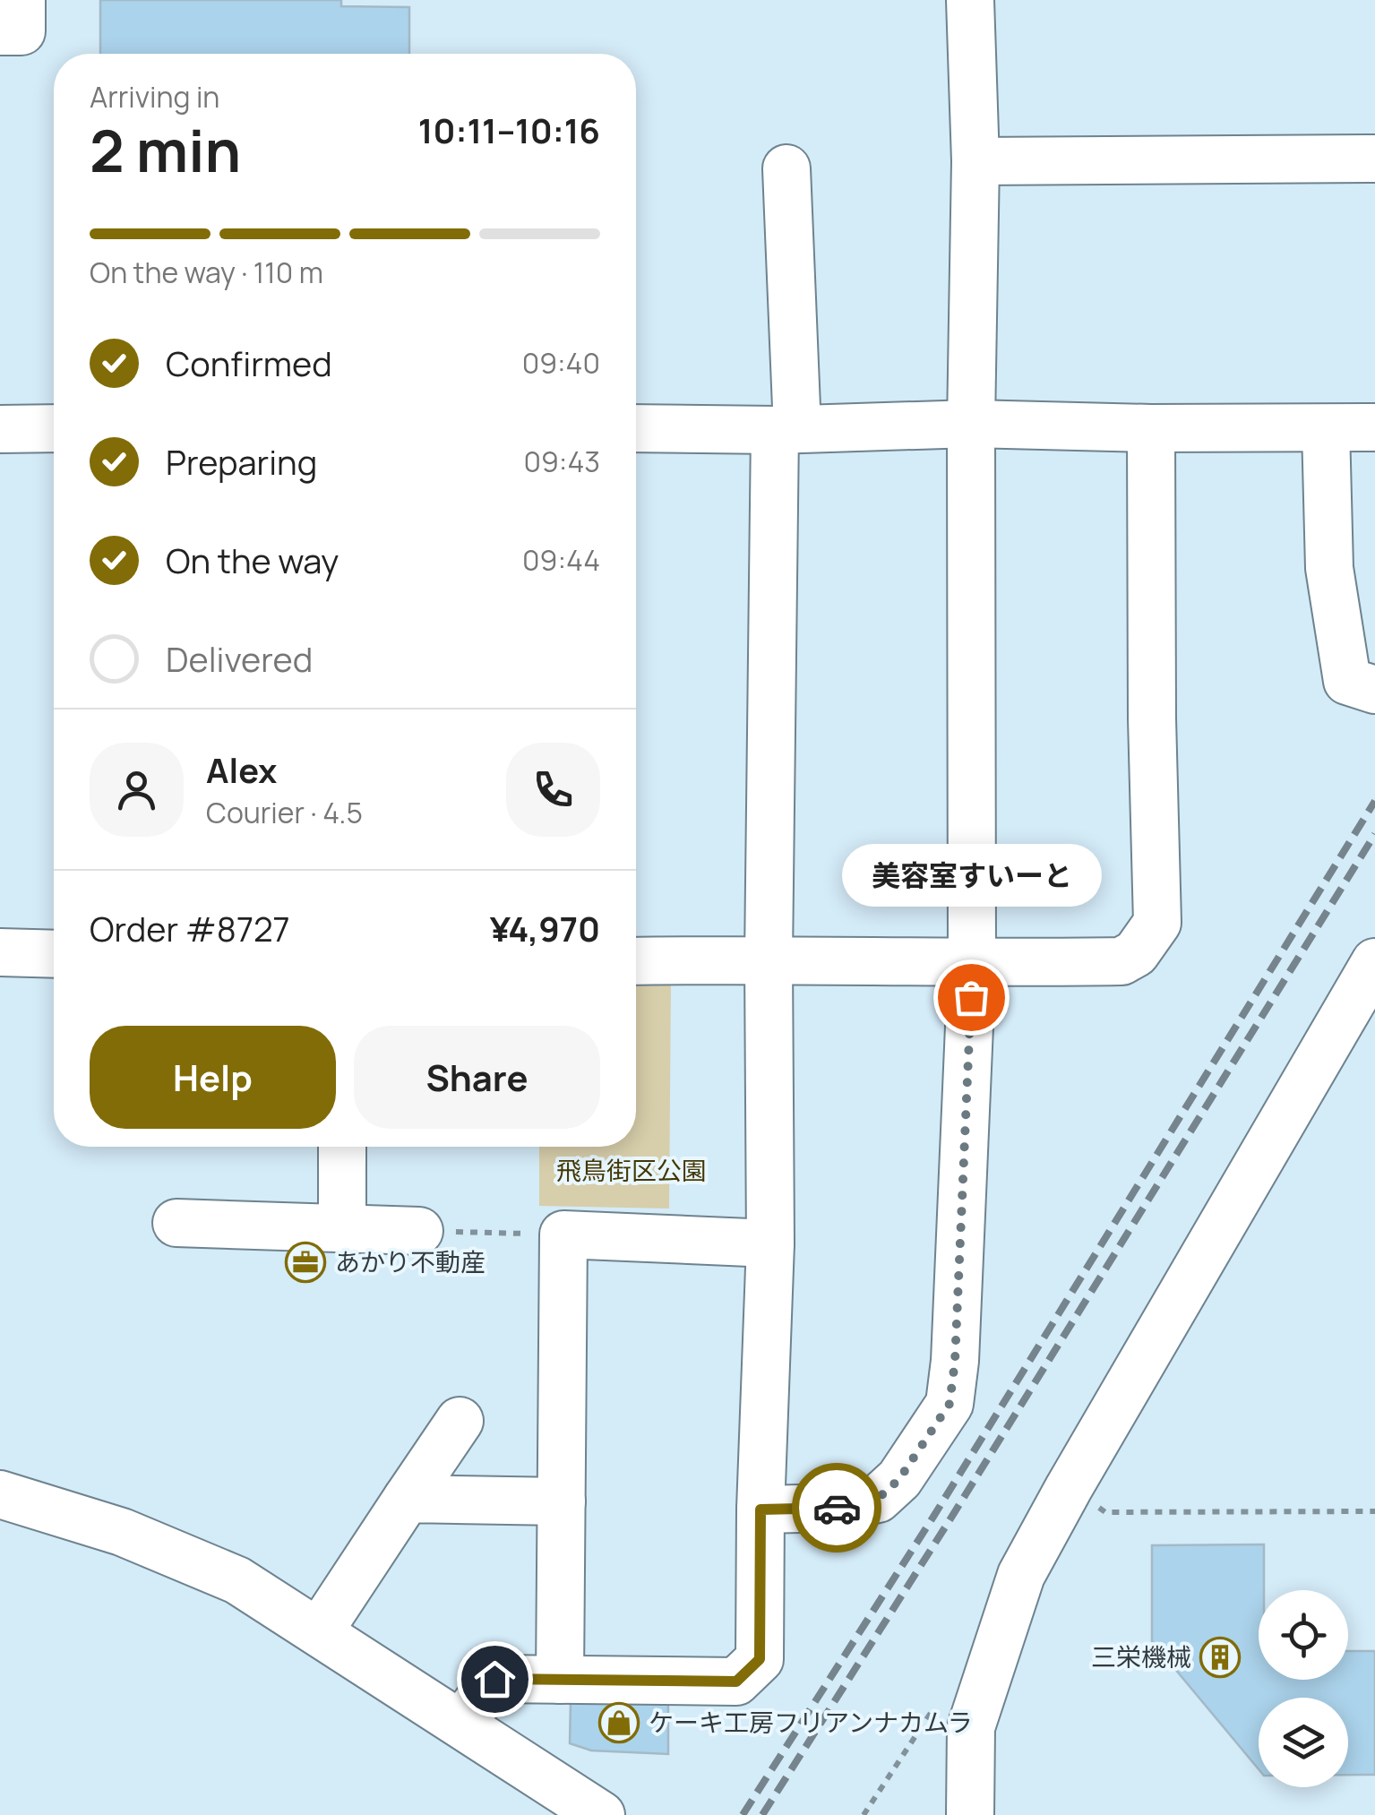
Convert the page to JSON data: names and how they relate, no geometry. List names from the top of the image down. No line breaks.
{"parks":["飛鳥街区公園"],"places":{"other":["美容室すいーと"],"office":["あかり不動産"],"building":["三栄機械"],"shop":["ケーキ工房フリアンナカムラ"]},"page":{"heading":["2 min","Arriving in","10:11–10:16"],"panel":["Alex","Courier · 4.5","Order #8727","¥4,970"],"bar":"On the way · 110 m","list":[["Confirmed","09:40"],["Preparing","09:43"],["On the way","09:44"],"Delivered"],"bubble":"美容室すいーと","buttons":["Help","Share"]}}
